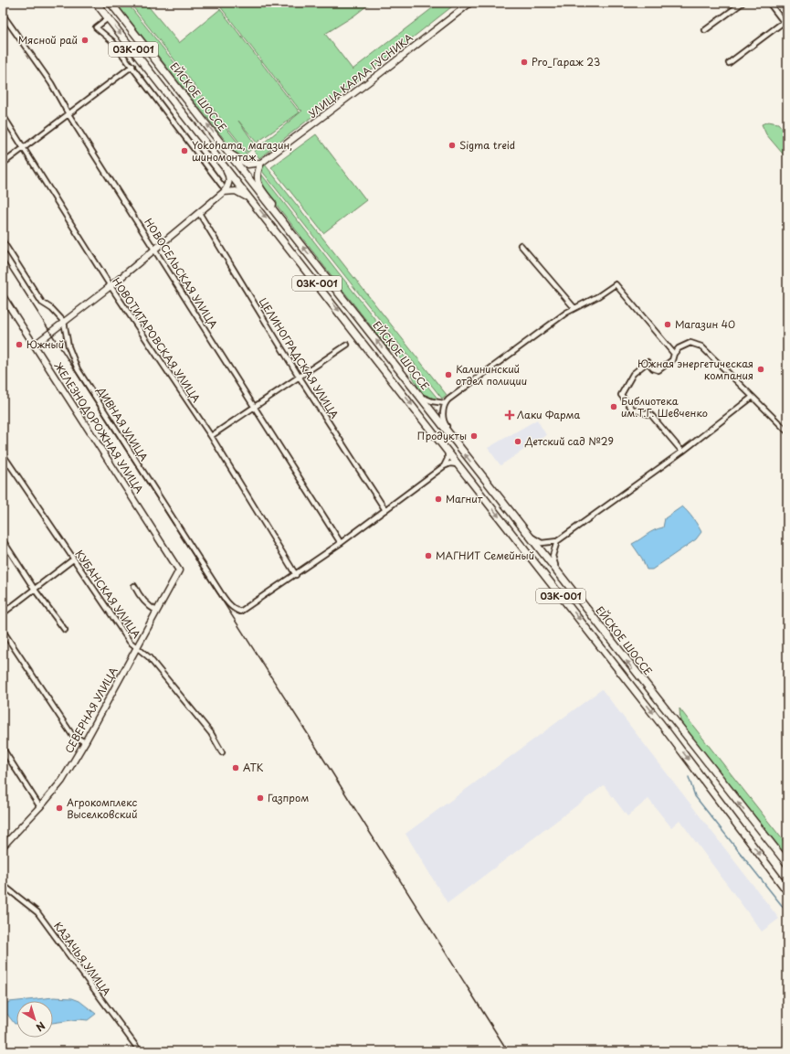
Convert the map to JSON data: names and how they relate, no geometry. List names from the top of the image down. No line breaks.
{"streets":{"main road":["03К-001","ЕЙСКОЕ ШОССЕ"],"street":["УЛИЦА КАРЛА ГУСНИКА","НОВОСЕЛЬСКАЯ УЛИЦА","НОВОТИТАРОВСКАЯ УЛИЦА","ЦЕЛИНОГРАДСКАЯ УЛИЦА","ДИВНАЯ УЛИЦА","ЖЕЛЕЗНОДОРОЖНАЯ УЛИЦА","КУБАНСКАЯ УЛИЦА","СЕВЕРНАЯ УЛИЦА","КАЗАЧЬЯ УЛИЦА"]},"crossings":[["НОВОТИТАРОВСКАЯ УЛИЦА","ДИВНАЯ УЛИЦА"],["ЖЕЛЕЗНОДОРОЖНАЯ УЛИЦА","СЕВЕРНАЯ УЛИЦА"],["КУБАНСКАЯ УЛИЦА","СЕВЕРНАЯ УЛИЦА"]],"places":{"other":["Мясной рай","Pro_Гараж 23","Sigma treid","Yokohama, магазин, шиномонтаж","Магазин 40","Южный","Южная энергетическая компания","Калининский отдел полиции","Библиотека им.Т.Г. Шевченко","Продукты","Детский сад №29","Магнит","МАГНИТ Семейный","АТК","Газпром","Агрокомплекс Выселковский"],"health":["Лаки Фарма"]},"north":"bottom right"}
